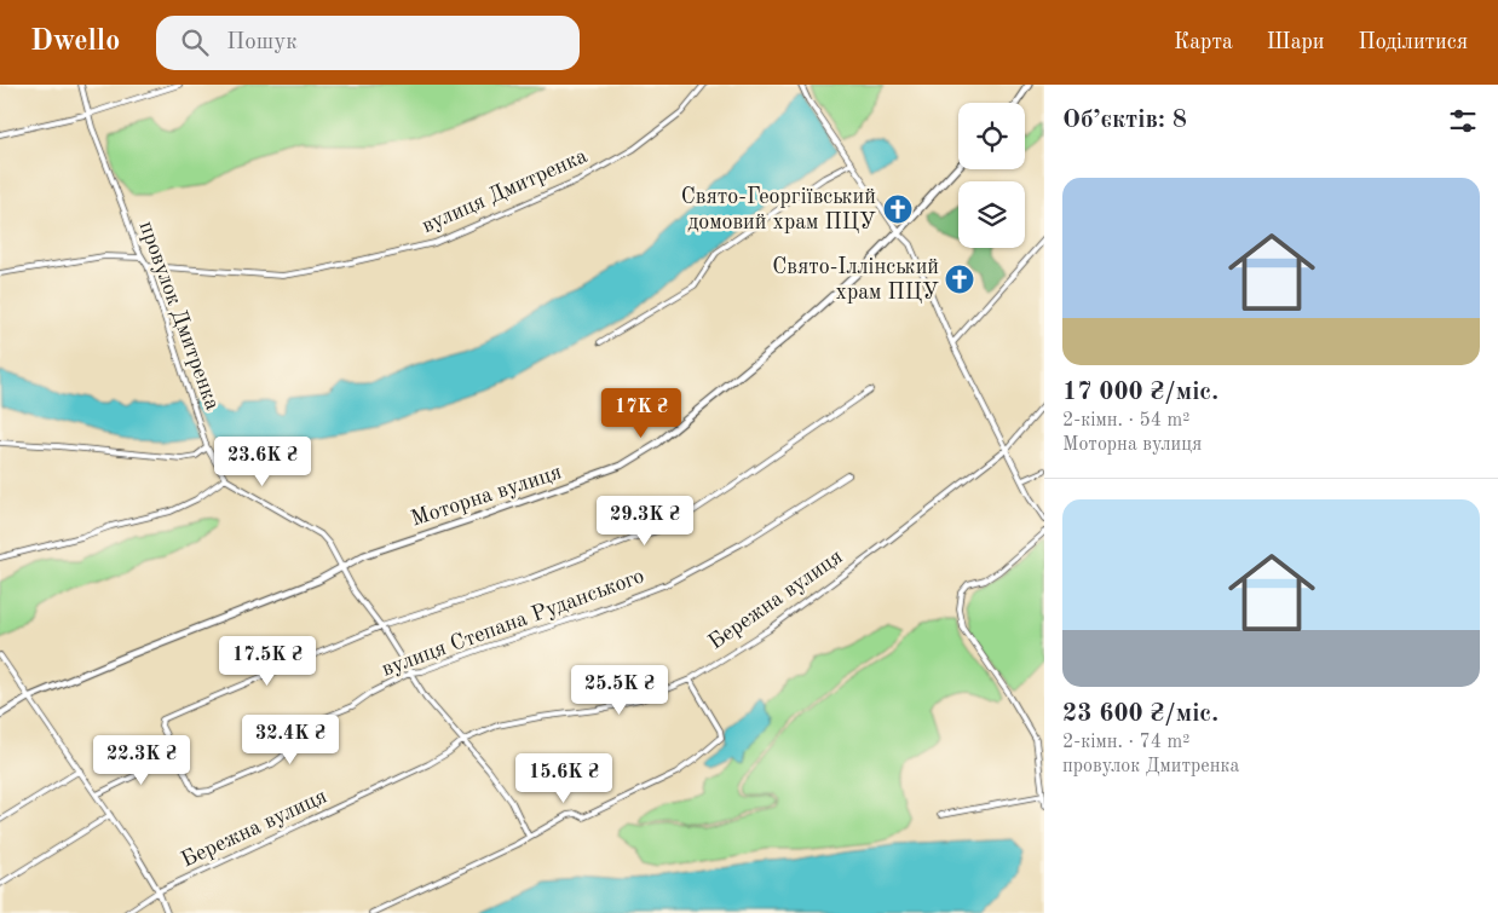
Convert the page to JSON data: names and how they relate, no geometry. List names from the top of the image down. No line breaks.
{"streets":{"street":["вулиця Дмитренка","провулок Дмитренка","Моторна вулиця","Бережна вулиця","вулиця Степана Руданського"]},"crossings":[["вулиця Дмитренка","провулок Дмитренка"]],"places":{"church":["Свято-Георгіївський домовий храм ПЦУ","Свято-Іллінський храм ПЦУ"]},"page":{"header":"Dwello","search":"Пошук","nav":["Карта","Шари","Поділитися"],"heading":"Об’єктів: 8","list":[{"name":"17 000 ₴/міс.","note":"2-кімн. · 54 m² · Моторна вулиця"},{"name":"23 600 ₴/міс.","note":"2-кімн. · 74 m² · провулок Дмитренка"}],"price":["17K ₴","23.6K ₴","29.3K ₴","17.5K ₴","25.5K ₴","32.4K ₴","22.3K ₴","15.6K ₴"]}}
